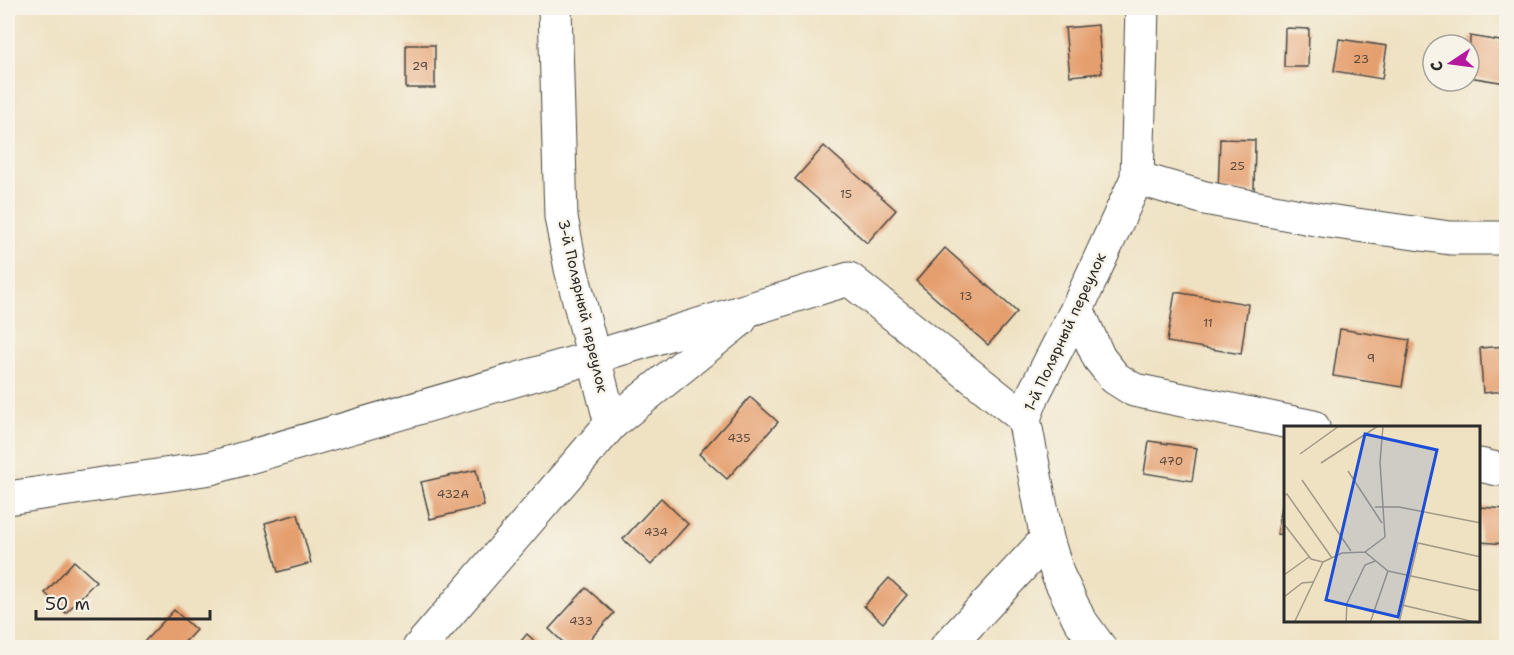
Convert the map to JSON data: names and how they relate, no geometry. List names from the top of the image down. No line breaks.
{"streets":{"street":["3-й Полярный переулок","1-й Полярный переулок"]},"house_numbers":["23","29","25","15","13","11","9","435","470","432А","434","433"],"scale_bar":"50 m","north":"left"}
